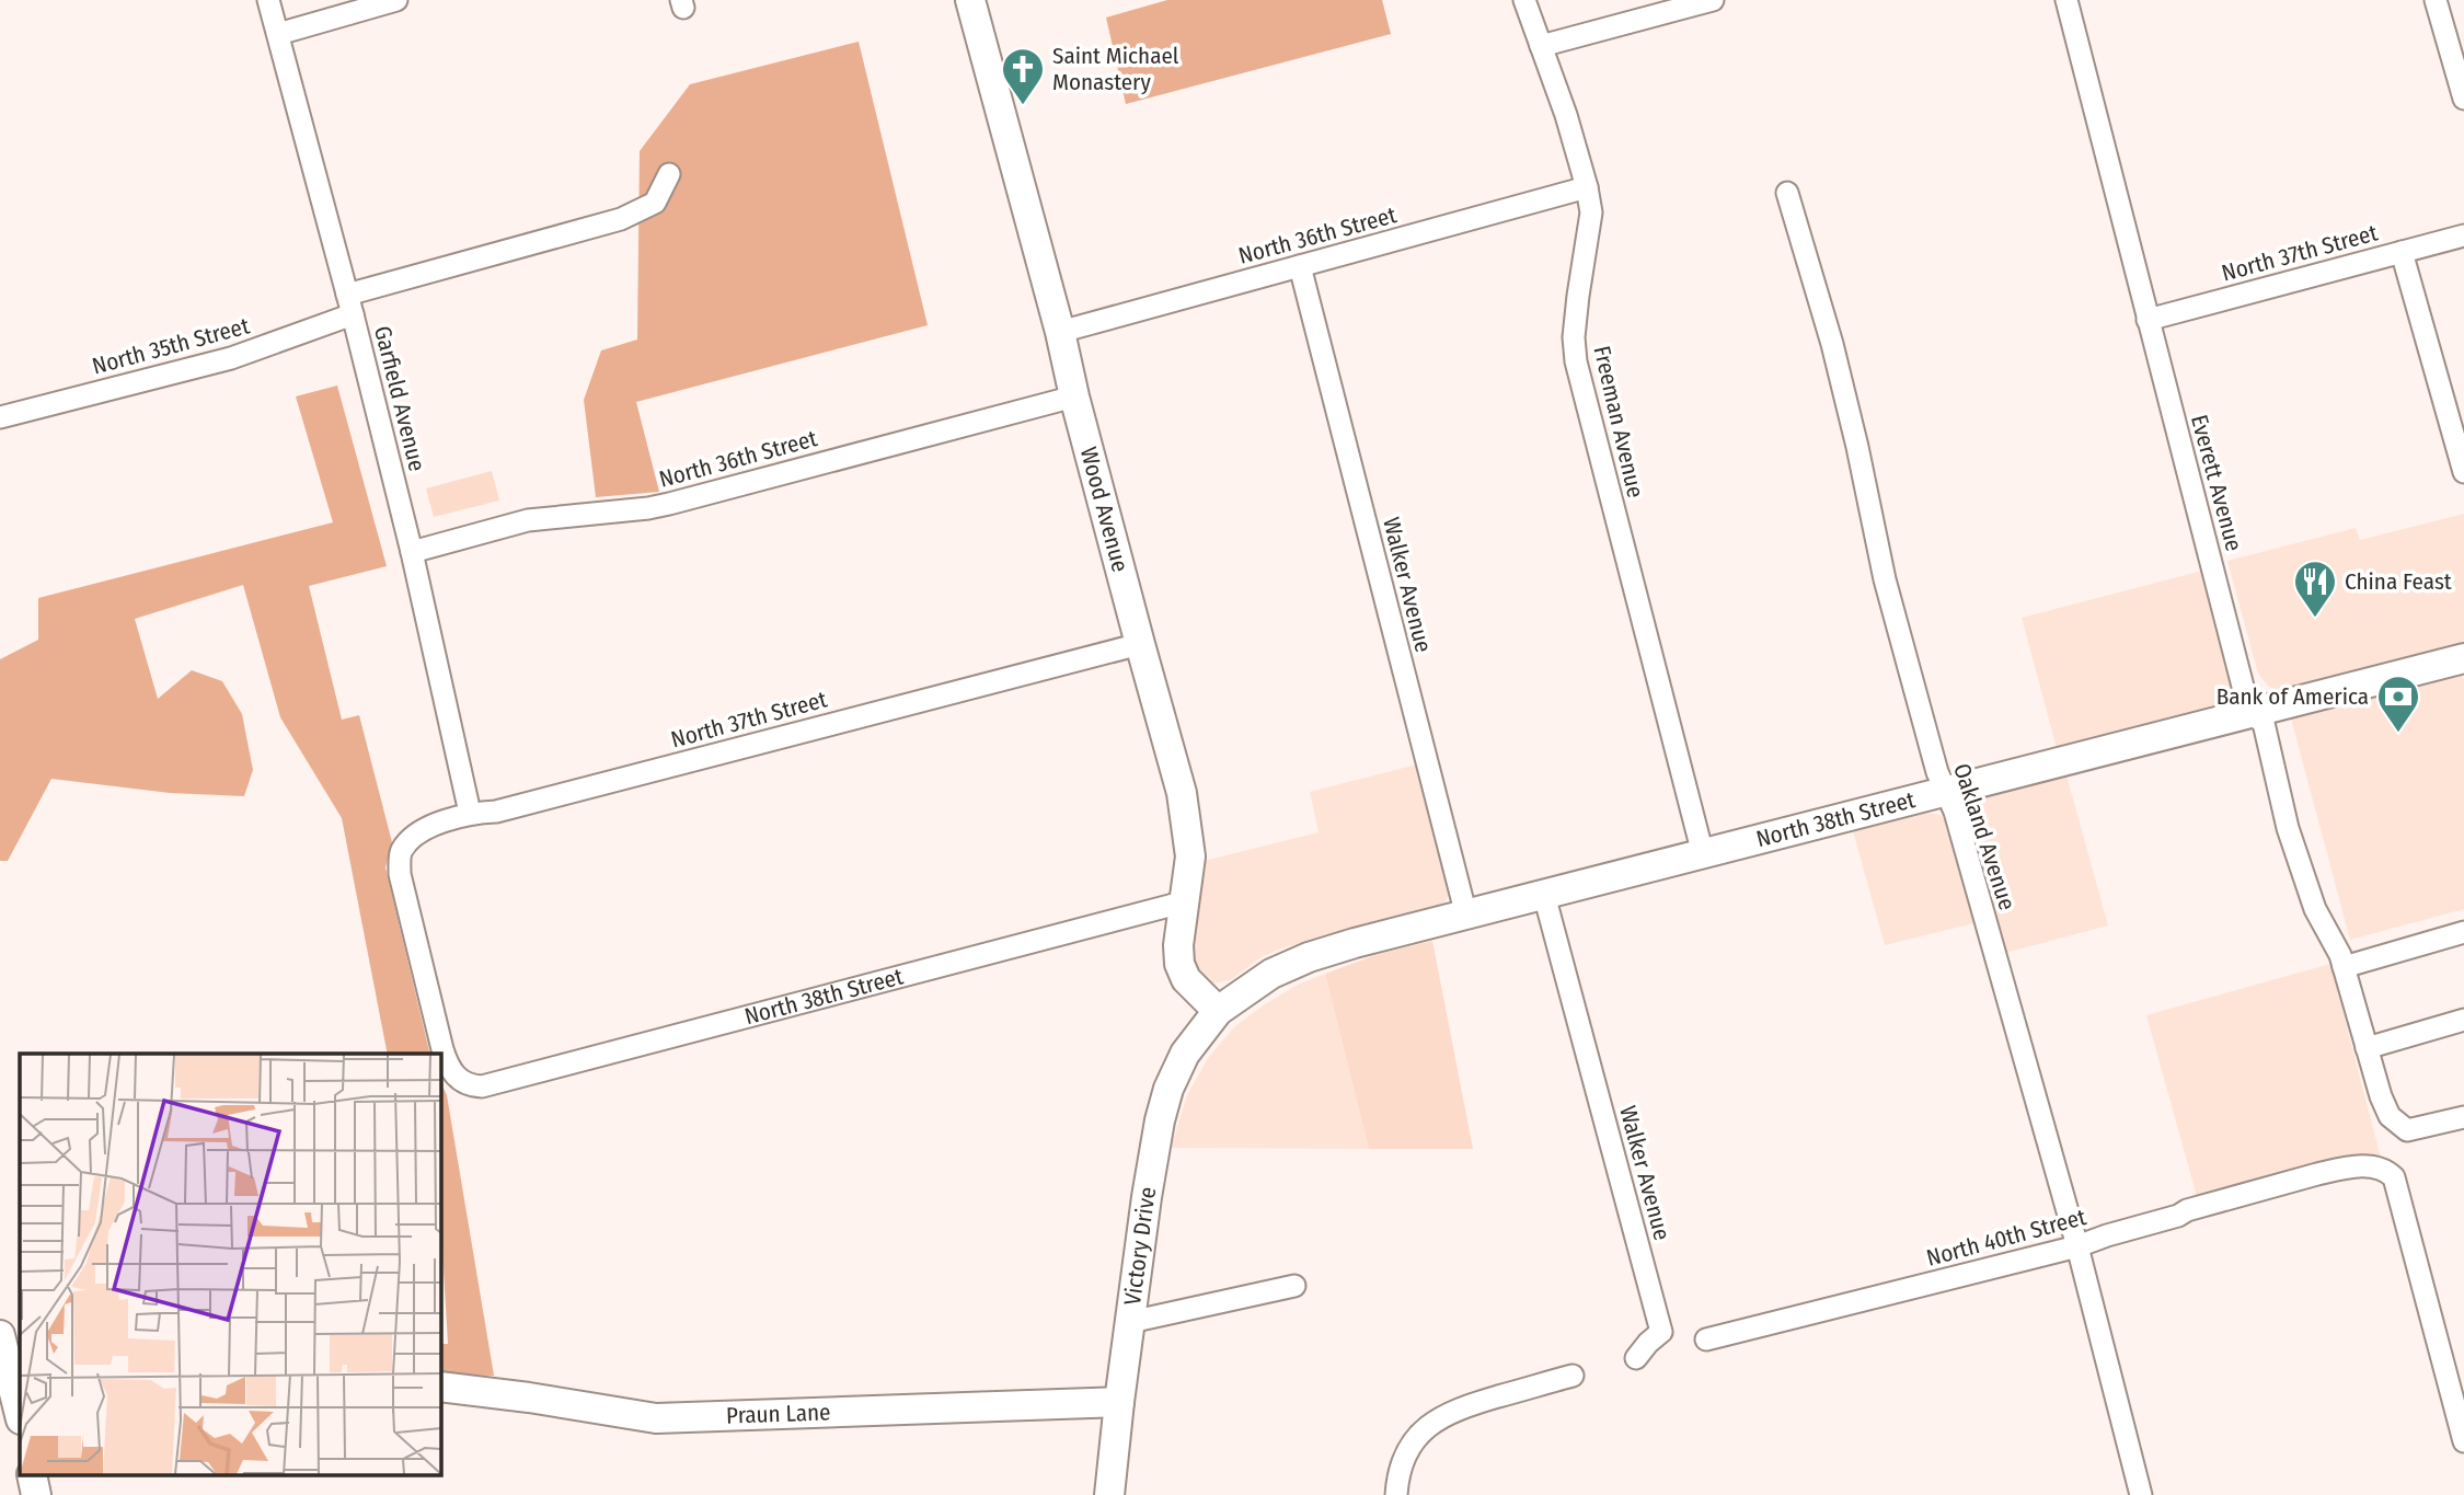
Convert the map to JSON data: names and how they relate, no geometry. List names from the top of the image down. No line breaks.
{"streets":{"main road":["Wood Avenue","North 38th Street","Victory Drive","Praun Lane"],"street":["North 36th Street","North 37th Street","North 35th Street","Garfield Avenue","Freeman Avenue","Everett Avenue","Walker Avenue","Oakland Avenue","North 40th Street"]},"crossings":[["North 36th Street","Garfield Avenue"],["North 36th Street","Freeman Avenue"],["North 36th Street","Wood Avenue"],["North 36th Street","Walker Avenue"],["North 37th Street","Garfield Avenue"],["North 37th Street","Everett Avenue"],["North 37th Street","Wood Avenue"],["North 37th Street","North 38th Street"],["North 35th Street","Garfield Avenue"],["Freeman Avenue","North 38th Street"],["Everett Avenue","North 38th Street"],["Wood Avenue","North 38th Street"],["Wood Avenue","Victory Drive"],["Walker Avenue","North 38th Street"],["North 38th Street","Oakland Avenue"],["North 38th Street","Victory Drive"],["Oakland Avenue","North 40th Street"],["Victory Drive","Praun Lane"]],"places":{"church":["Saint Michael Monastery"],"restaurant":["China Feast"],"bank":["Bank of America"]}}
